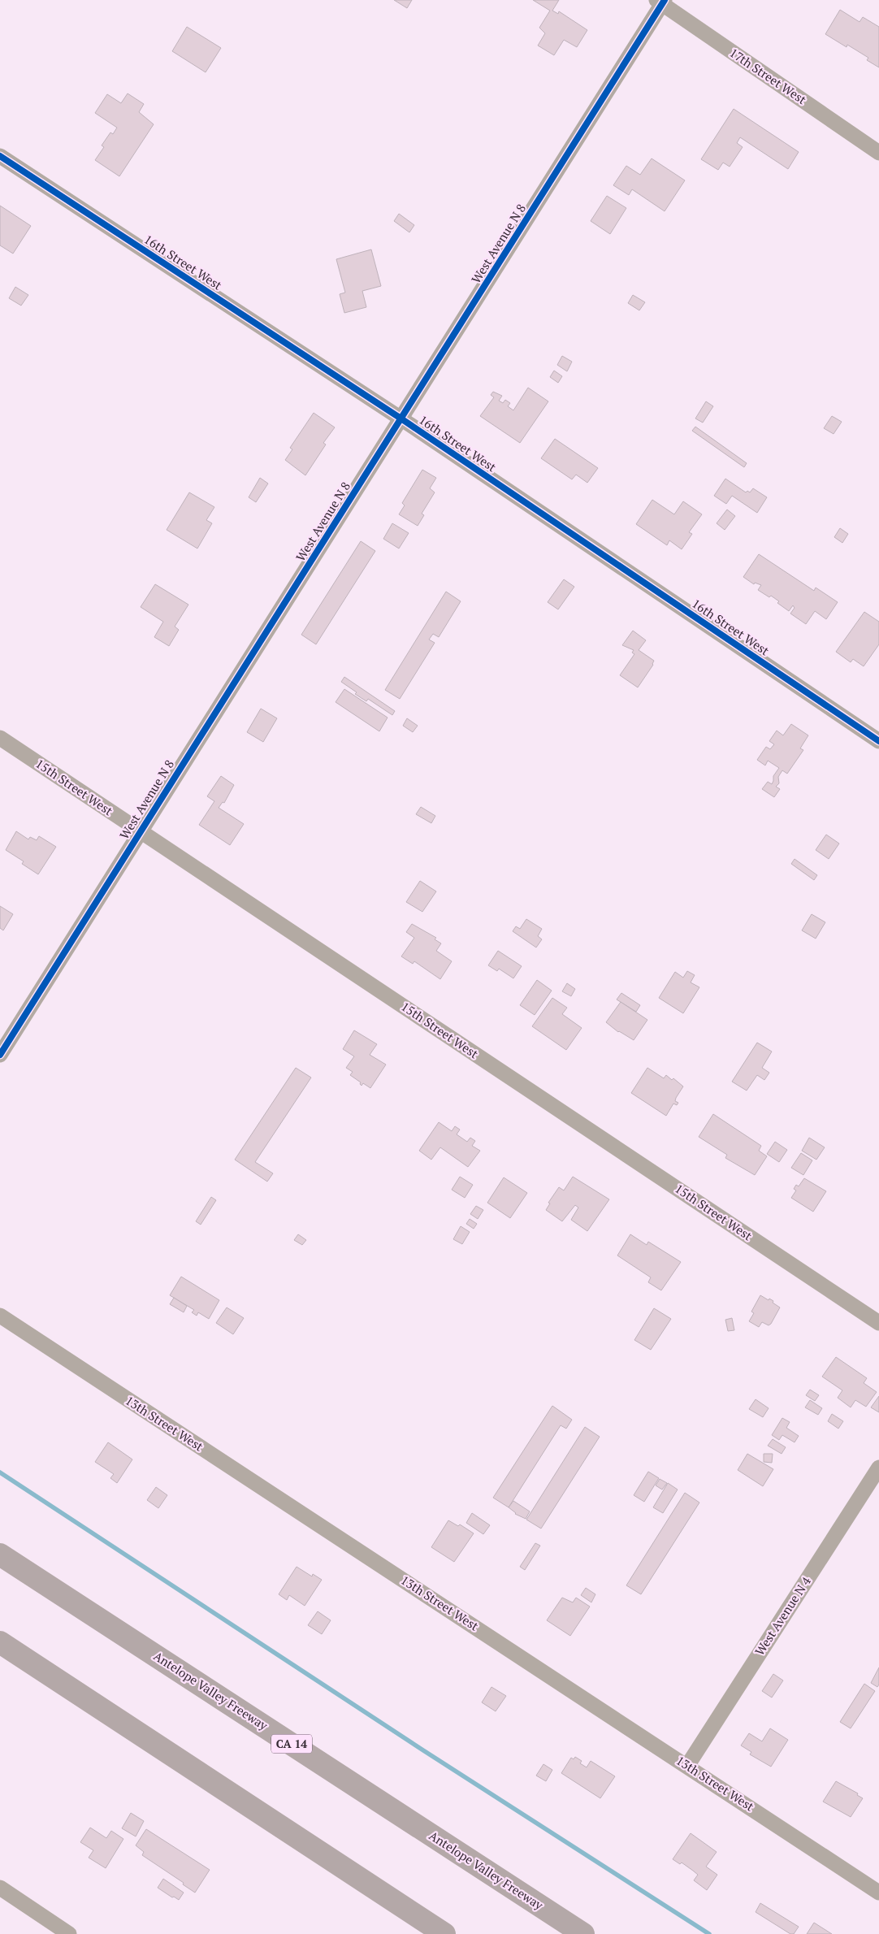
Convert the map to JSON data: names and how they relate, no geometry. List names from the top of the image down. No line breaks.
{"streets":{"highway":["Antelope Valley Freeway","CA 14"],"street":["17th Street West","West Avenue N 8","16th Street West","15th Street West","13th Street West","West Avenue N 4"]},"crossings":[["17th Street West","West Avenue N 8"],["West Avenue N 8","16th Street West"],["West Avenue N 8","15th Street West"],["13th Street West","West Avenue N 4"]]}
